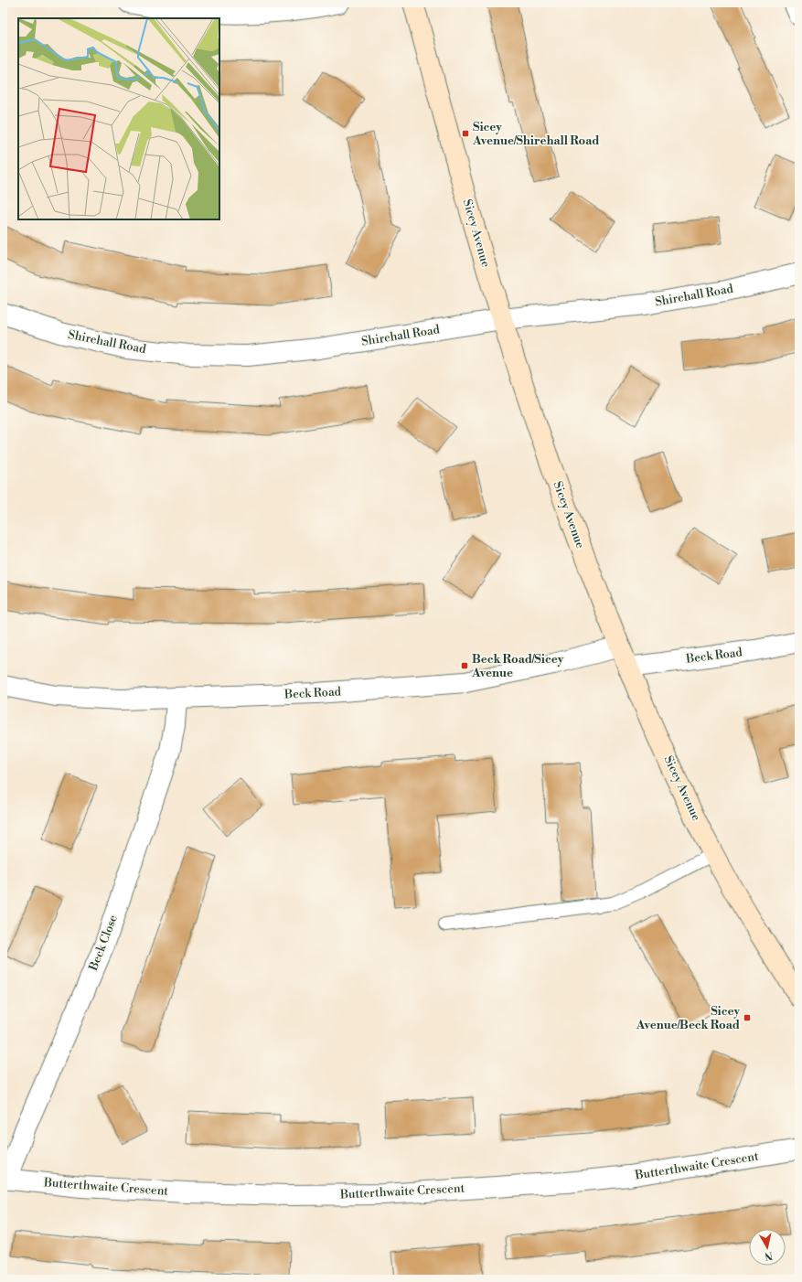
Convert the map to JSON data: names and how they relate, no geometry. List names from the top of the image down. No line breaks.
{"streets":{"street":["Sicey Avenue","Shirehall Road","Beck Road","Beck Close","Butterthwaite Crescent"]},"crossings":[["Sicey Avenue","Shirehall Road"],["Sicey Avenue","Beck Road"],["Beck Road","Beck Close"],["Beck Close","Butterthwaite Crescent"]],"places":{"transit":["Sicey Avenue/Shirehall Road","Beck Road/Sicey Avenue","Sicey Avenue/Beck Road"]},"north":"bottom"}
